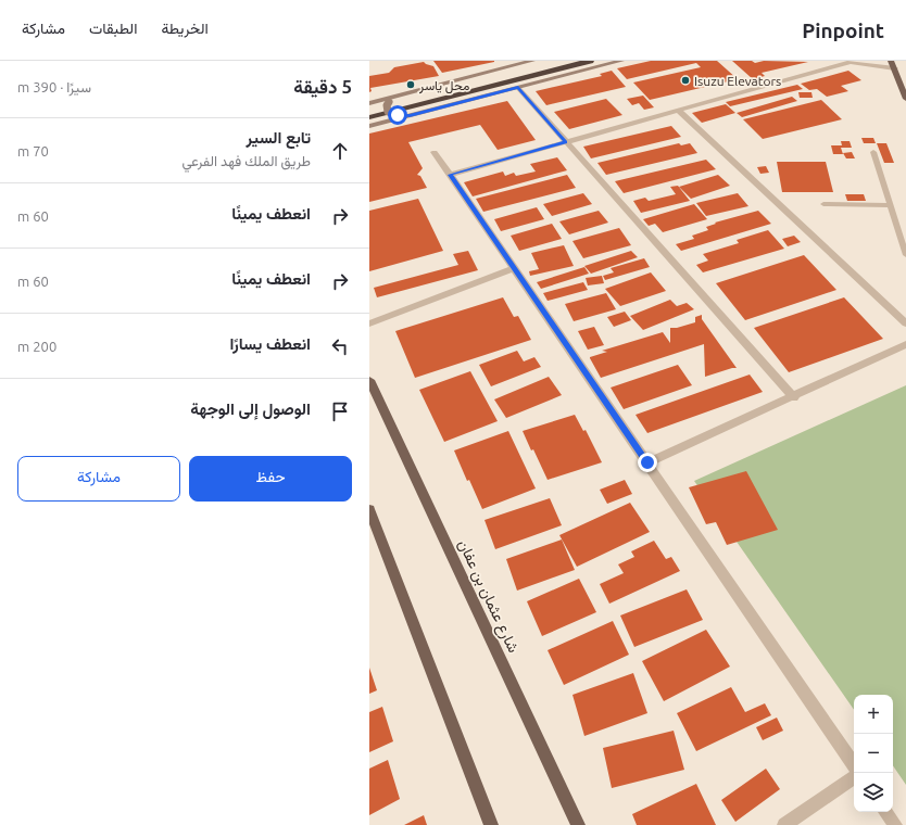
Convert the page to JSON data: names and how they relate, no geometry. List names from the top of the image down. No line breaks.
{"streets":{"main road":["شارع عثمان بن عفان"]},"places":["Isuzu Elevators","محل ياسر"],"page":{"header":"Pinpoint","nav":["الخريطة","الطبقات","مشاركة"],"heading":["5 دقيقة","سيرًا · 390 m"],"list":[["تابع السير","طريق الملك فهد الفرعي","70 m"],["انعطف يمينًا","60 m"],["انعطف يمينًا","60 m"],["انعطف يسارًا","200 m"],"الوصول إلى الوجهة"],"buttons":["حفظ","مشاركة"],"map_buttons":["+","−"]}}
